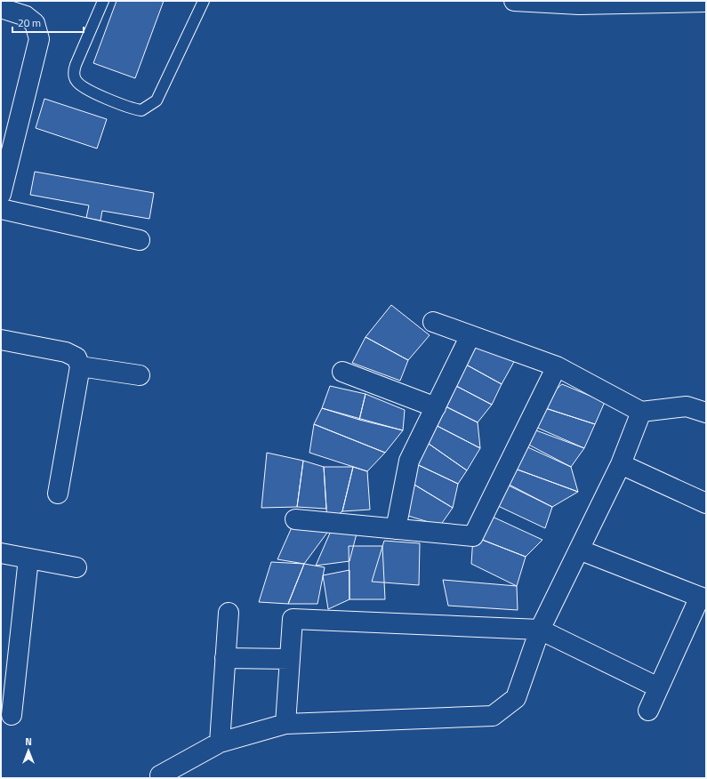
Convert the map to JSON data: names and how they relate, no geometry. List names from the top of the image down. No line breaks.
{"scale_bar":"20 m","north":"top"}
